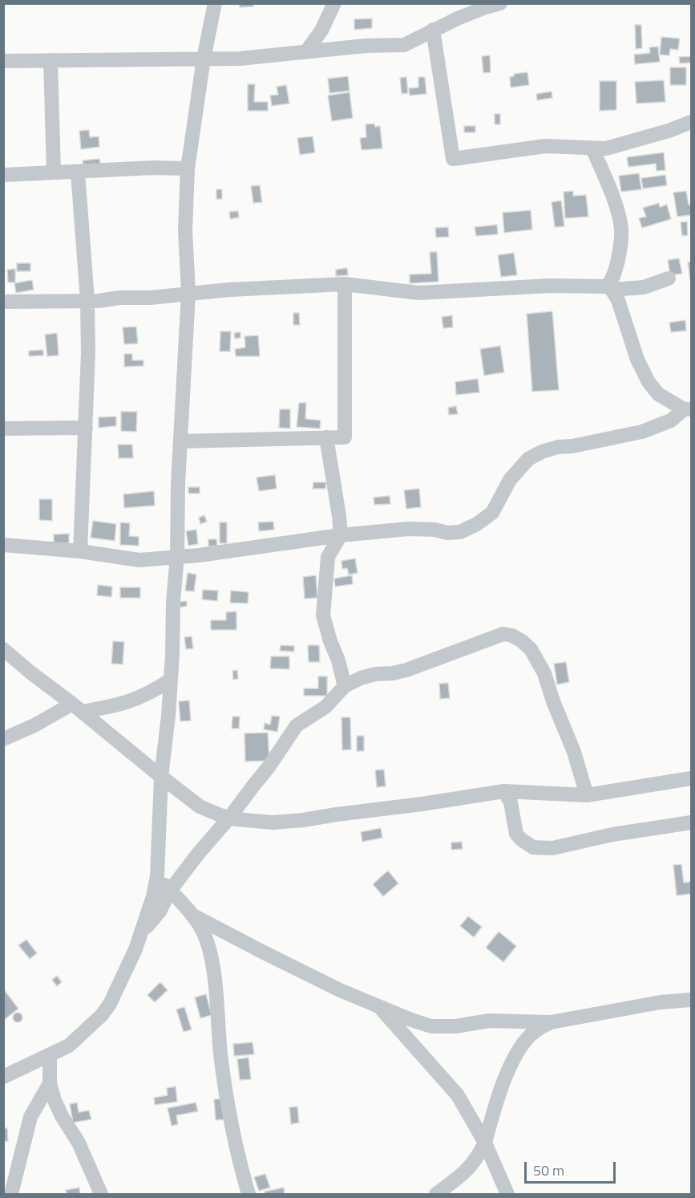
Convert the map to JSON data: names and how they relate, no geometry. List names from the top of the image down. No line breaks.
{"scale_bar":"50 m"}
